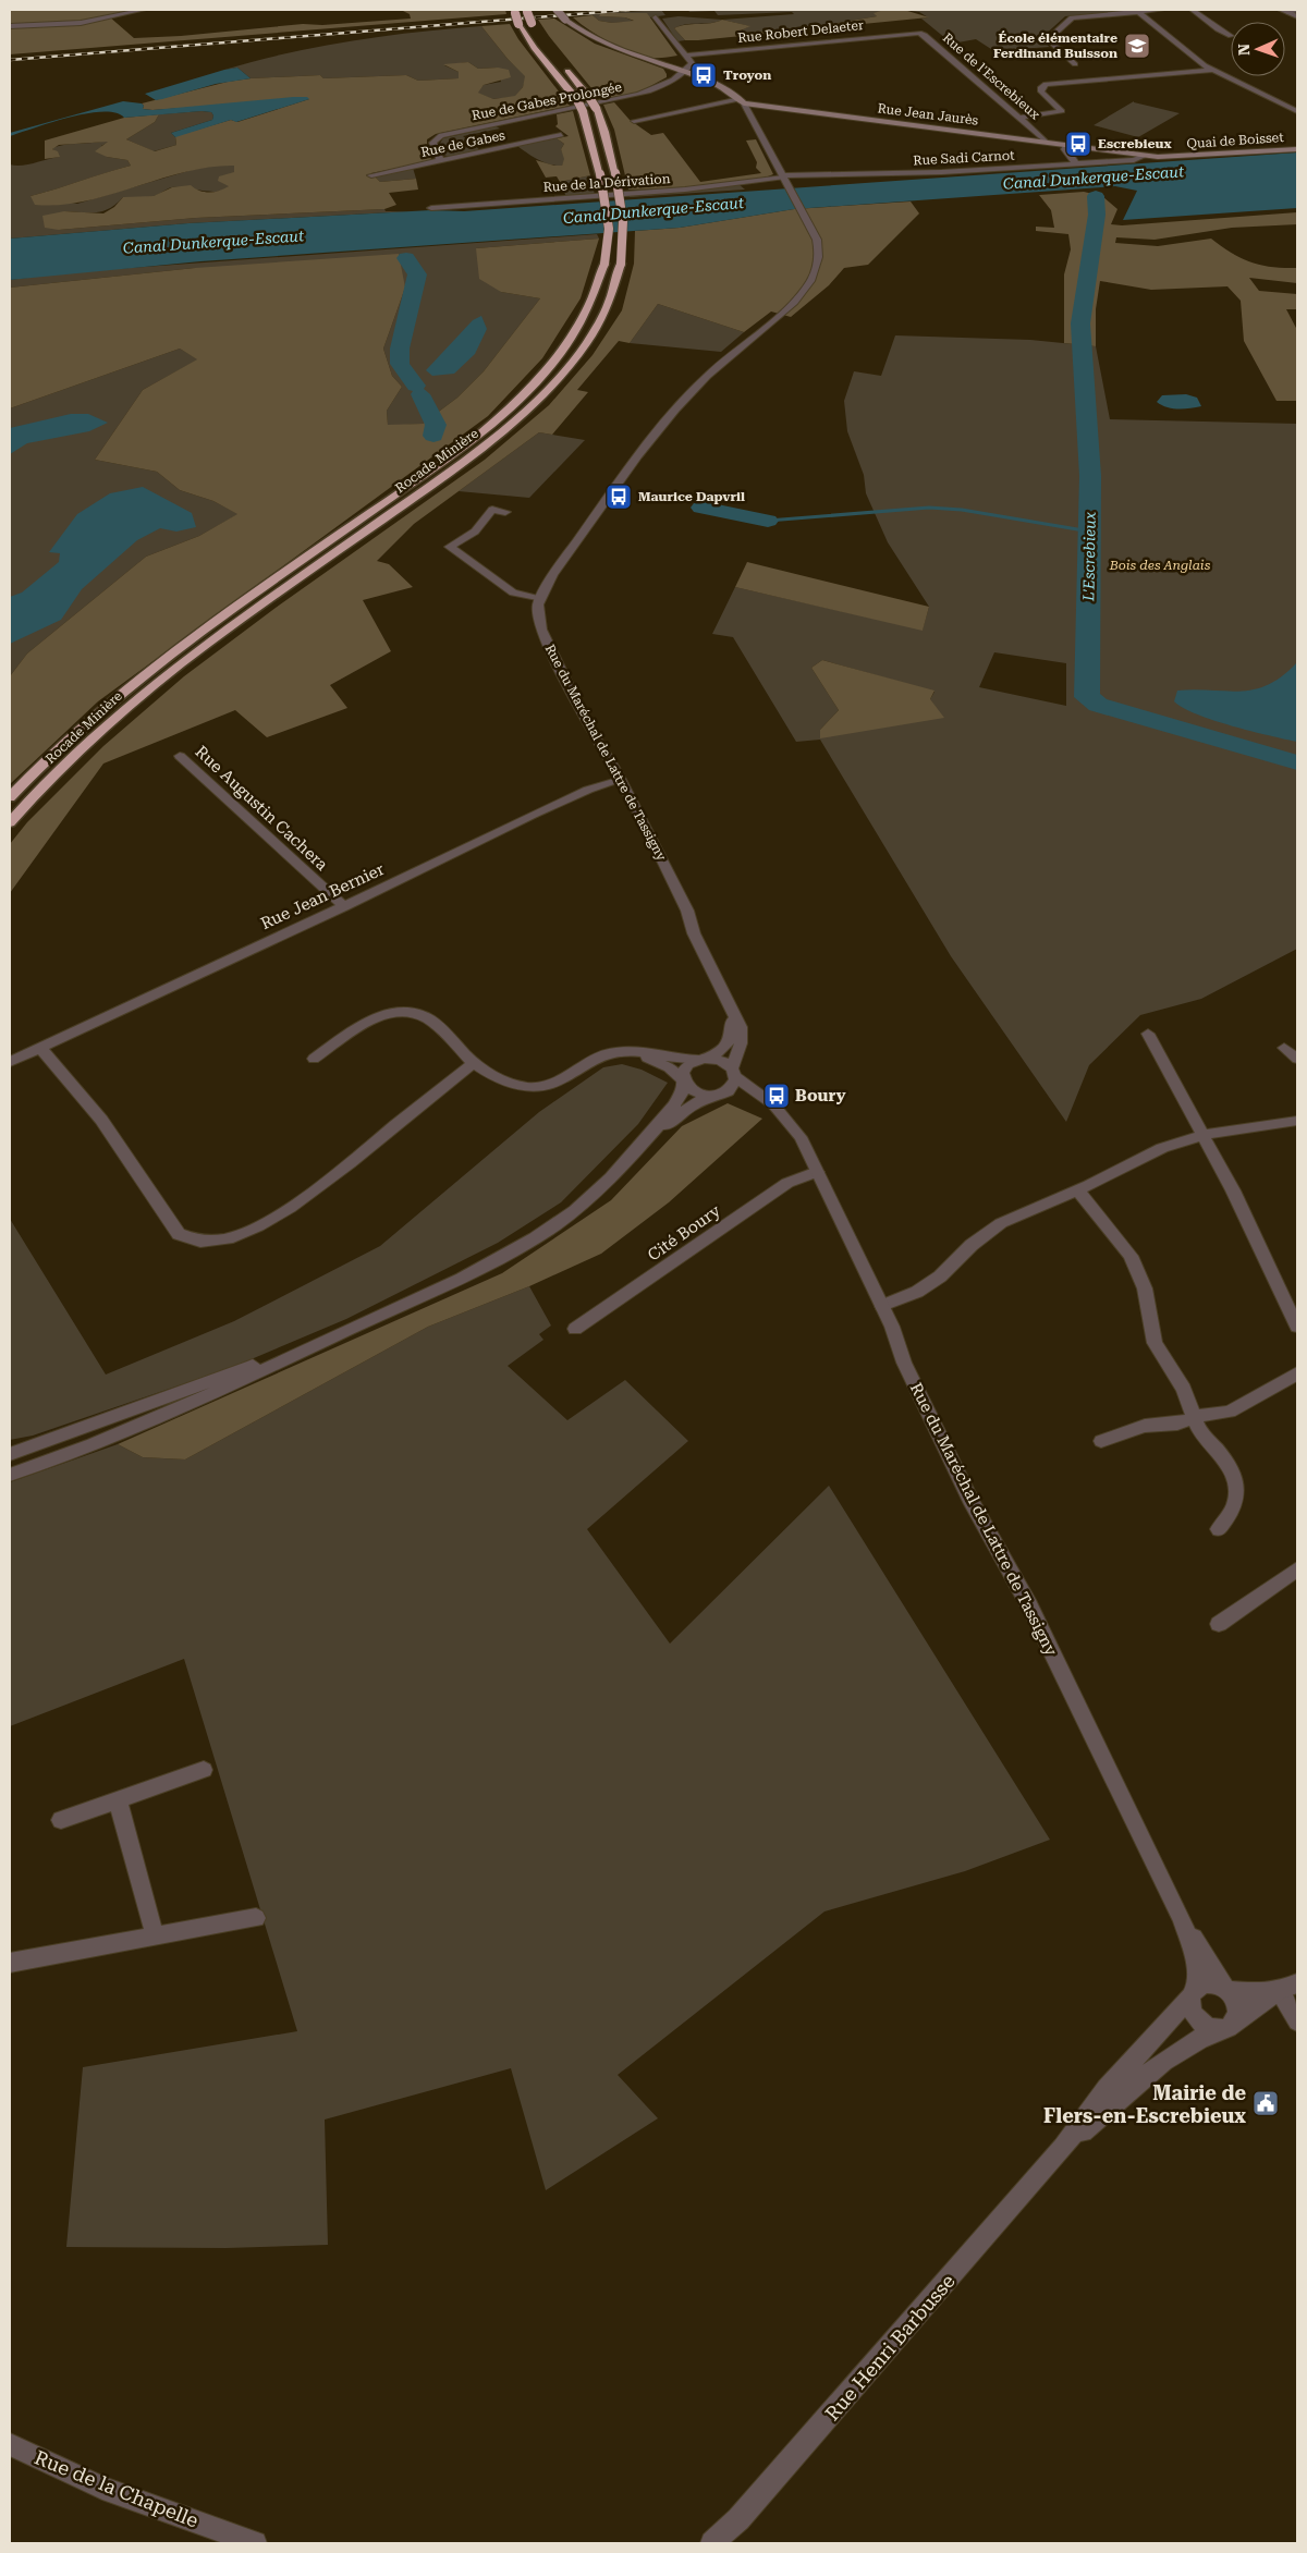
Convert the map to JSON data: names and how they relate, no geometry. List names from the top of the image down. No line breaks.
{"streets":{"highway":["Rocade Minière"],"main road":["Rue Jean Jaurès","Quai de Boisset"],"street":["Rue Robert Delaeter","Rue de l'Escrebieux","Rue de Gabes Prolongée","Rue de Gabes","Rue Sadi Carnot","Rue de la Dérivation","Rue du Maréchal de Lattre de Tassigny","Rue Augustin Cachera","Rue Jean Bernier","Cité Boury","Rue Henri Barbusse","Rue de la Chapelle"]},"crossings":[["Rue Robert Delaeter","Rue de l'Escrebieux"],["Rue de l'Escrebieux","Rue Jean Jaurès"],["Rue de Gabes Prolongée","Rue de Gabes"],["Rue Jean Jaurès","Quai de Boisset"],["Quai de Boisset","Rue Sadi Carnot"],["Rue Sadi Carnot","Rue de la Dérivation"],["Rue du Maréchal de Lattre de Tassigny","Rue Jean Bernier"],["Rue du Maréchal de Lattre de Tassigny","Cité Boury"],["Rue du Maréchal de Lattre de Tassigny","Rue Henri Barbusse"],["Rue Augustin Cachera","Rue Jean Bernier"]],"water":["Canal Dunkerque-Escaut","L'Escrebieux"],"parks":["Bois des Anglais"],"places":{"school or university":["École élémentaire Ferdinand Buisson"],"bus stop":["Troyon","Escrebieux","Maurice Dapvril","Boury"],"public building":["Mairie de Flers-en-Escrebieux"]},"north":"left"}
